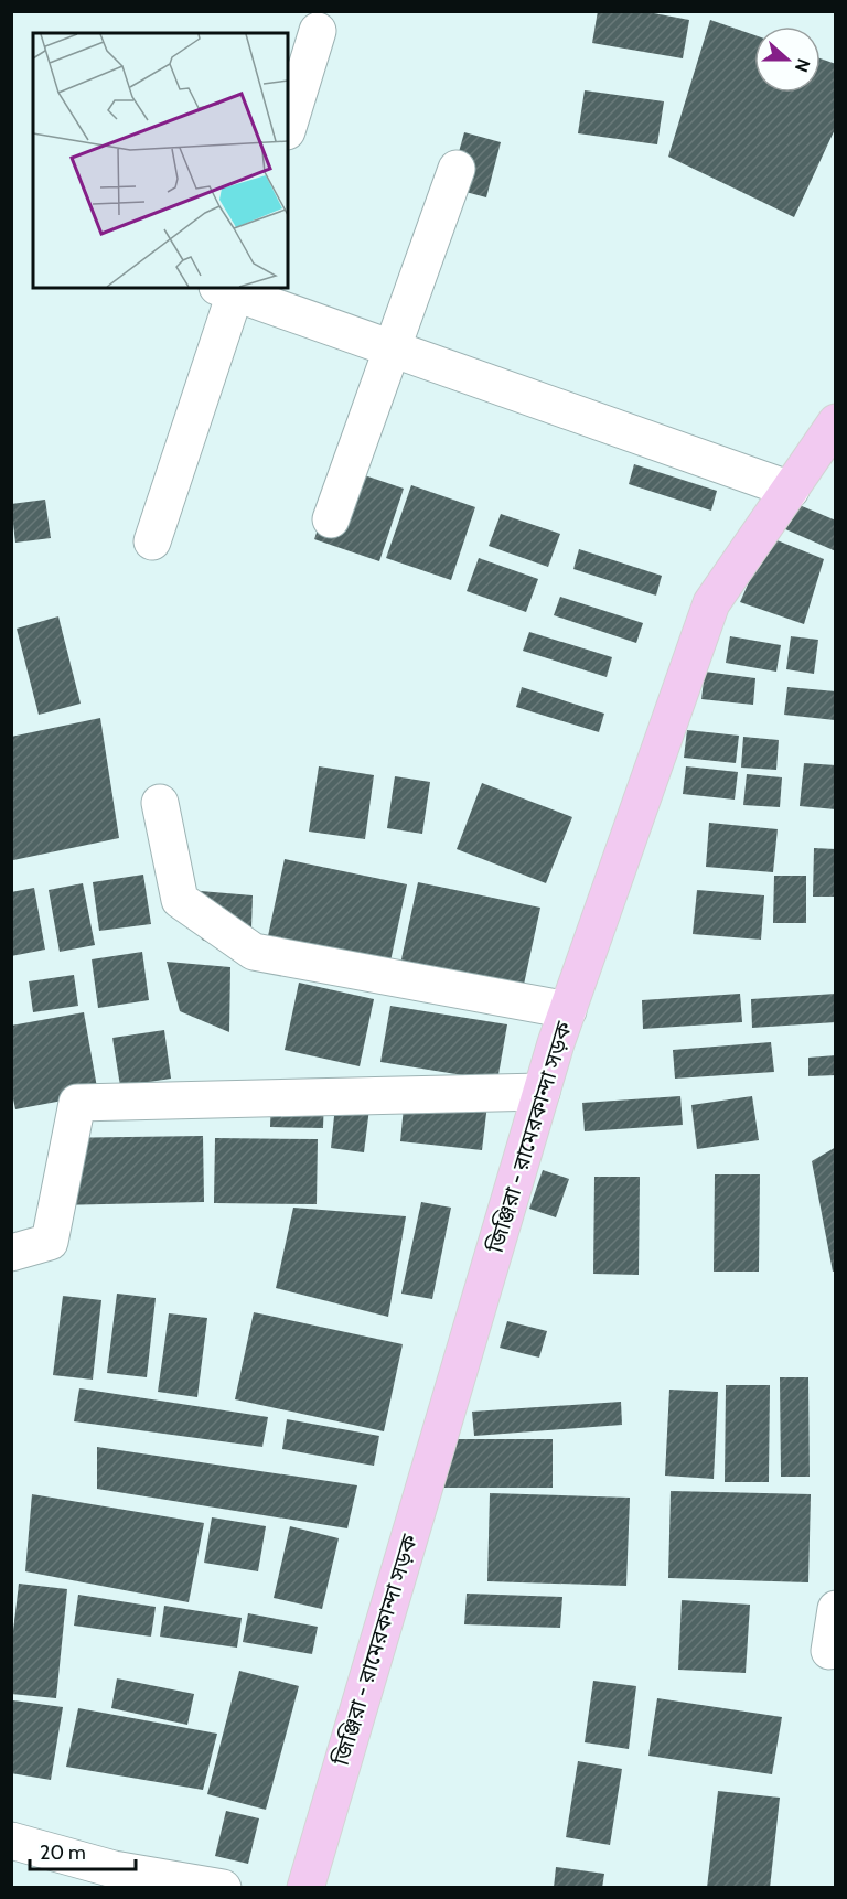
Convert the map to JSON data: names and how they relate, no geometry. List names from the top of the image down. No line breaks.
{"streets":{"main road":["জিঞ্জিরা - রামেরকান্দা সড়ক"]},"scale_bar":"20 m","north":"right"}
